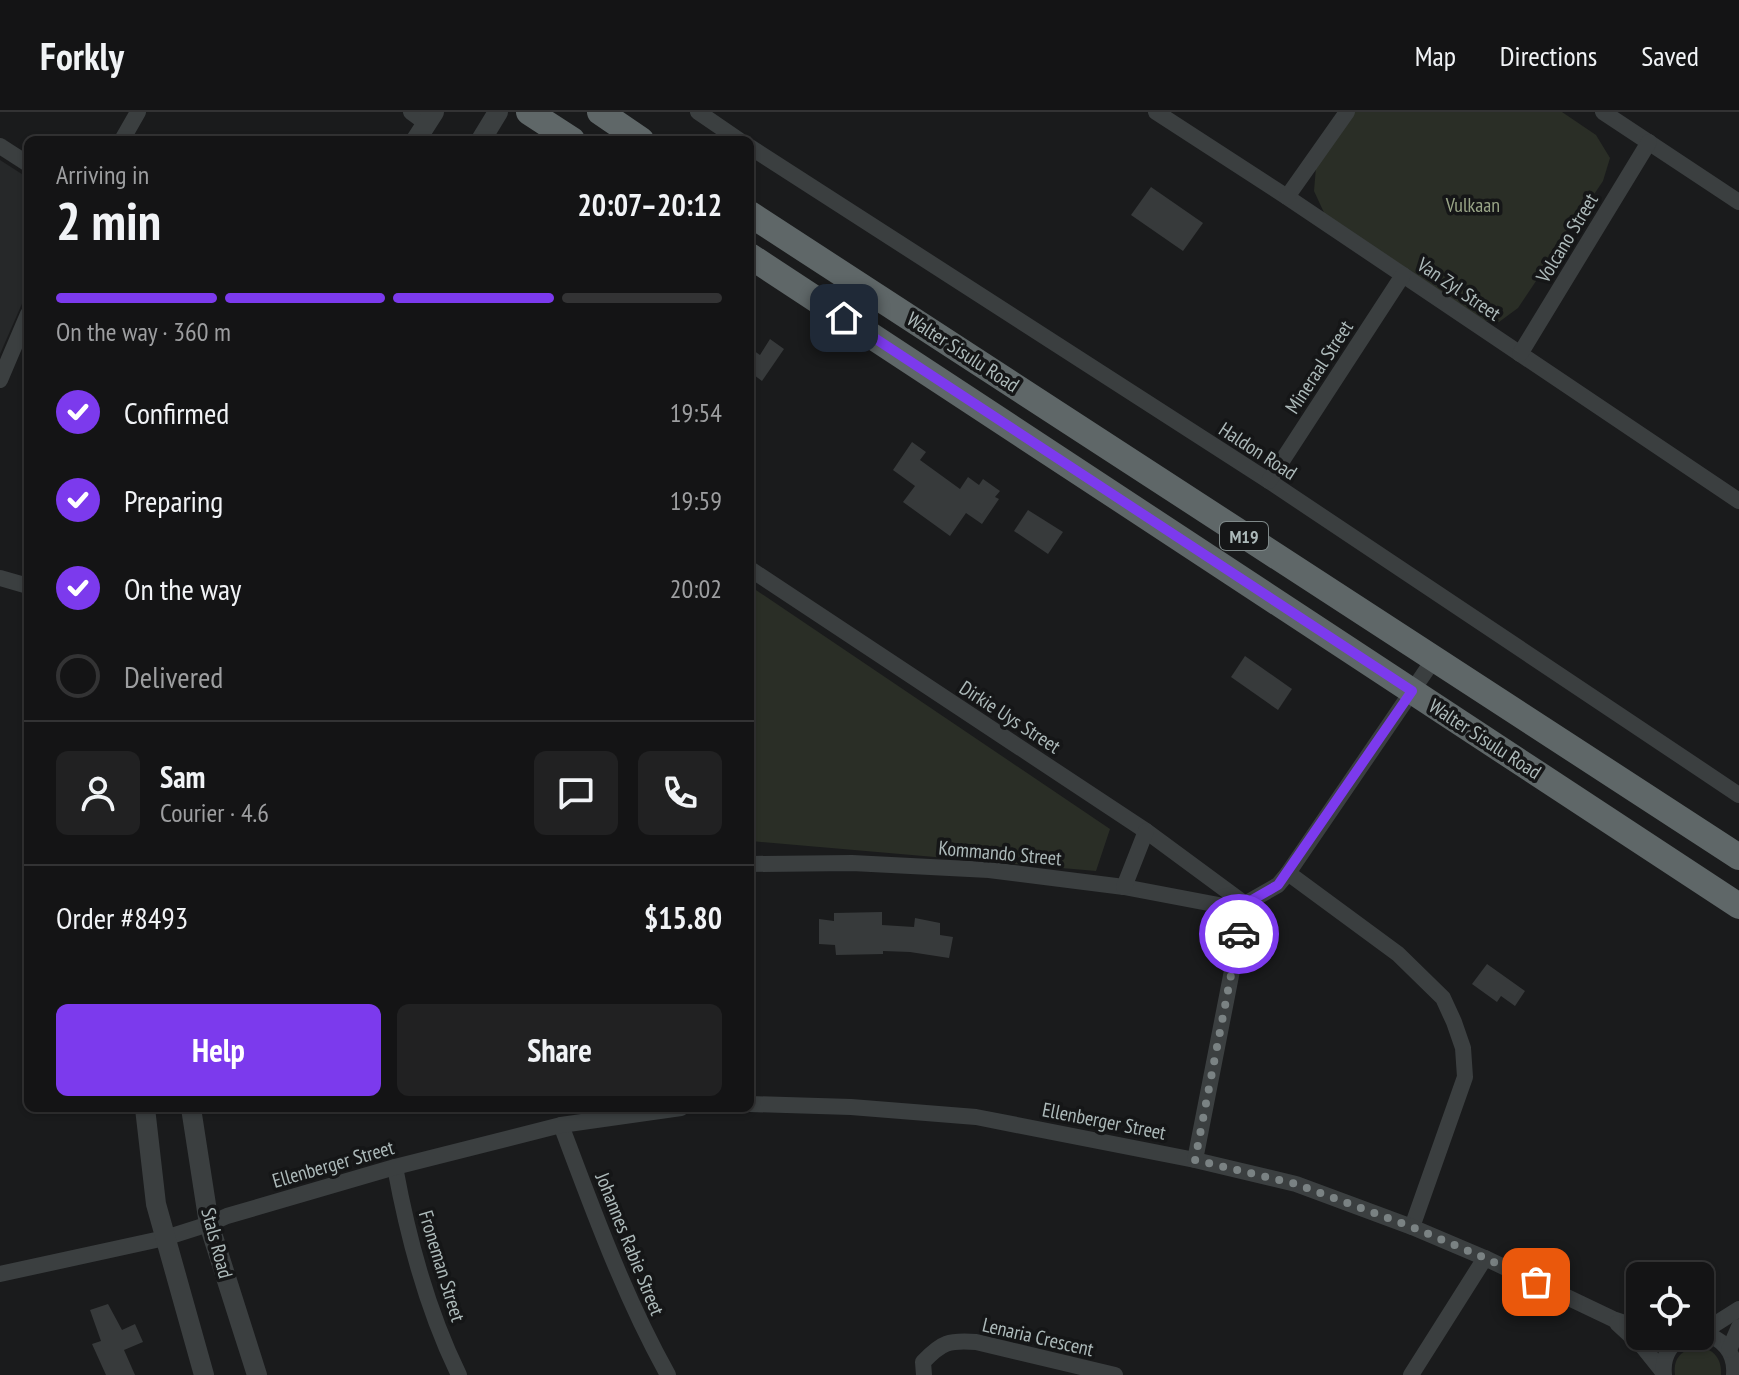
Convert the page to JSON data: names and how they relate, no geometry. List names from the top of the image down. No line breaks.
{"streets":{"highway":["Walter Sisulu Road","M19"],"street":["Volcano Street","Van Zyl Street","Mineraal Street","Haldon Road","Dirkie Uys Street","Kommando Street","Ellenberger Street","Stals Road","Johannes Rabie Street","Froneman Street","Lenaria Crescent"]},"crossings":[["Volcano Street","Van Zyl Street"],["Van Zyl Street","Mineraal Street"],["Mineraal Street","Haldon Road"],["Dirkie Uys Street","Kommando Street"],["Ellenberger Street","Stals Road"],["Ellenberger Street","Johannes Rabie Street"],["Ellenberger Street","Froneman Street"]],"parks":["Vulkaan"],"page":{"header":"Forkly","nav":["Map","Directions","Saved"],"heading":["2 min","Arriving in","20:07–20:12"],"panel":["Sam","Courier · 4.6","Order #8493","$15.80"],"bar":"On the way · 360 m","list":[["Confirmed","19:54"],["Preparing","19:59"],["On the way","20:02"],"Delivered"],"buttons":["Help","Share"]}}
